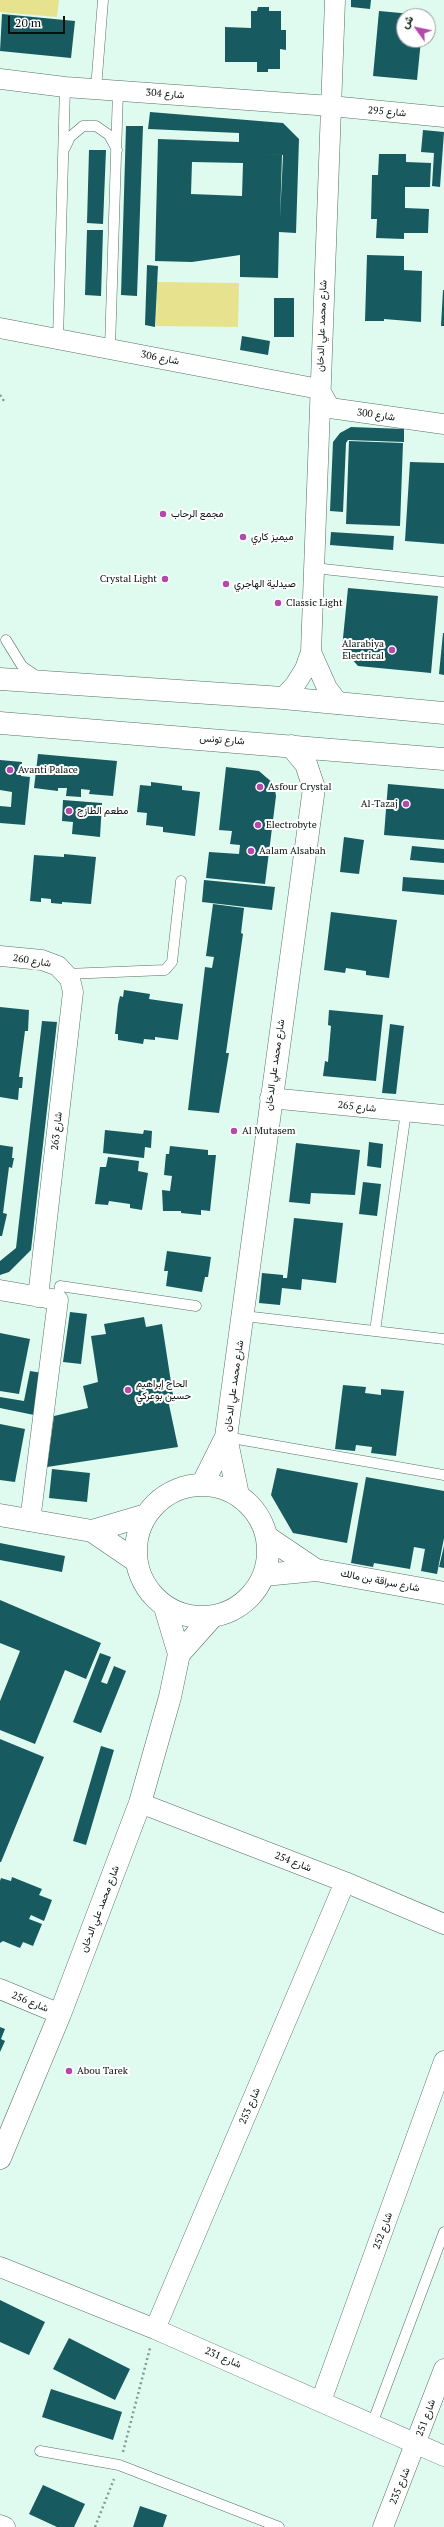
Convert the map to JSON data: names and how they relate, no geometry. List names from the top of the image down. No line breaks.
{"streets":{"street":["شارع 304","شارع 295","شارع محمد علي الدخان","شارع 306","شارع 300","شارع تونس","شارع 260","شارع 265","شارع 263","شارع سراقة بن مالك","شارع 254","شارع 256","شارع 253","شارع 252","شارع 231","شارع 251","شارع 235"]},"crossings":[["شارع 304","شارع 295"],["شارع 304","شارع محمد علي الدخان"],["شارع 295","شارع محمد علي الدخان"],["شارع محمد علي الدخان","شارع 306"],["شارع محمد علي الدخان","شارع 300"],["شارع محمد علي الدخان","شارع تونس"],["شارع محمد علي الدخان","شارع 265"],["شارع محمد علي الدخان","شارع سراقة بن مالك"],["شارع محمد علي الدخان","شارع 254"],["شارع محمد علي الدخان","شارع 256"],["شارع 306","شارع 300"],["شارع 260","شارع 263"],["شارع 254","شارع 253"],["شارع 253","شارع 231"],["شارع 252","شارع 231"],["شارع 231","شارع 251"],["شارع 231","شارع 235"],["شارع 251","شارع 235"]],"places":["مجمع الرحاب","ميميز كاري","Crystal Light","صيدلية الهاجري","Classic Light","Alarabiya Electrical","Avanti Palace","Asfour Crystal","Al-Tazaj","مطعم الطازج","Electrobyte","Aalam Alsabah","Al Mutasem","الحاج إبراهيم حسين بوعركي","Abou Tarek"],"scale_bar":"20 m","north":"top left"}
